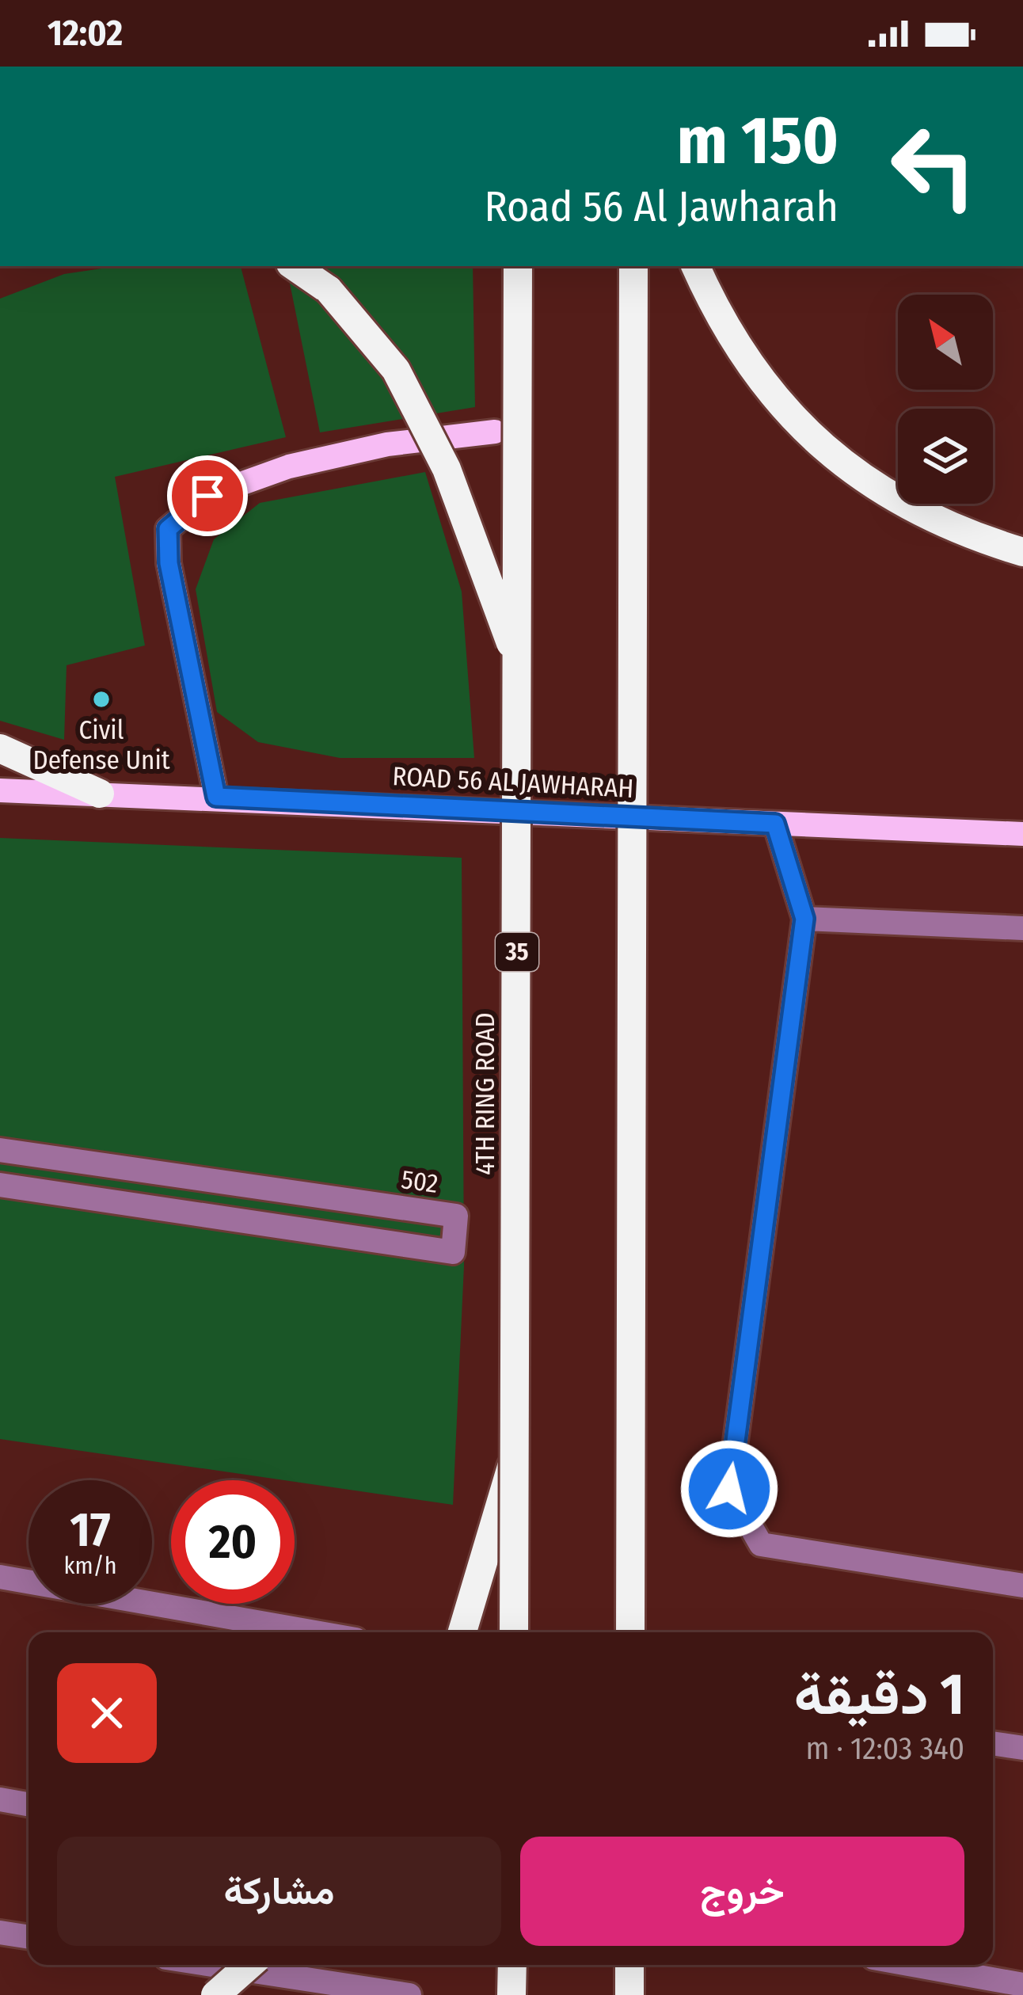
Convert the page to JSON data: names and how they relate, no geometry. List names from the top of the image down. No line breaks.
{"streets":{"highway":["35","4TH RING ROAD"],"main road":["ROAD 56 AL JAWHARAH"],"street":["502"]},"places":["Civil Defense Unit"],"north":"top left","page":{"status":"12:02","turn":["150 m","Road 56 Al Jawharah"],"speed":"17 km/h","limit":"20","heading":["1 دقيقة","340 m · 12:03"],"buttons":["خروج","مشاركة"]}}
